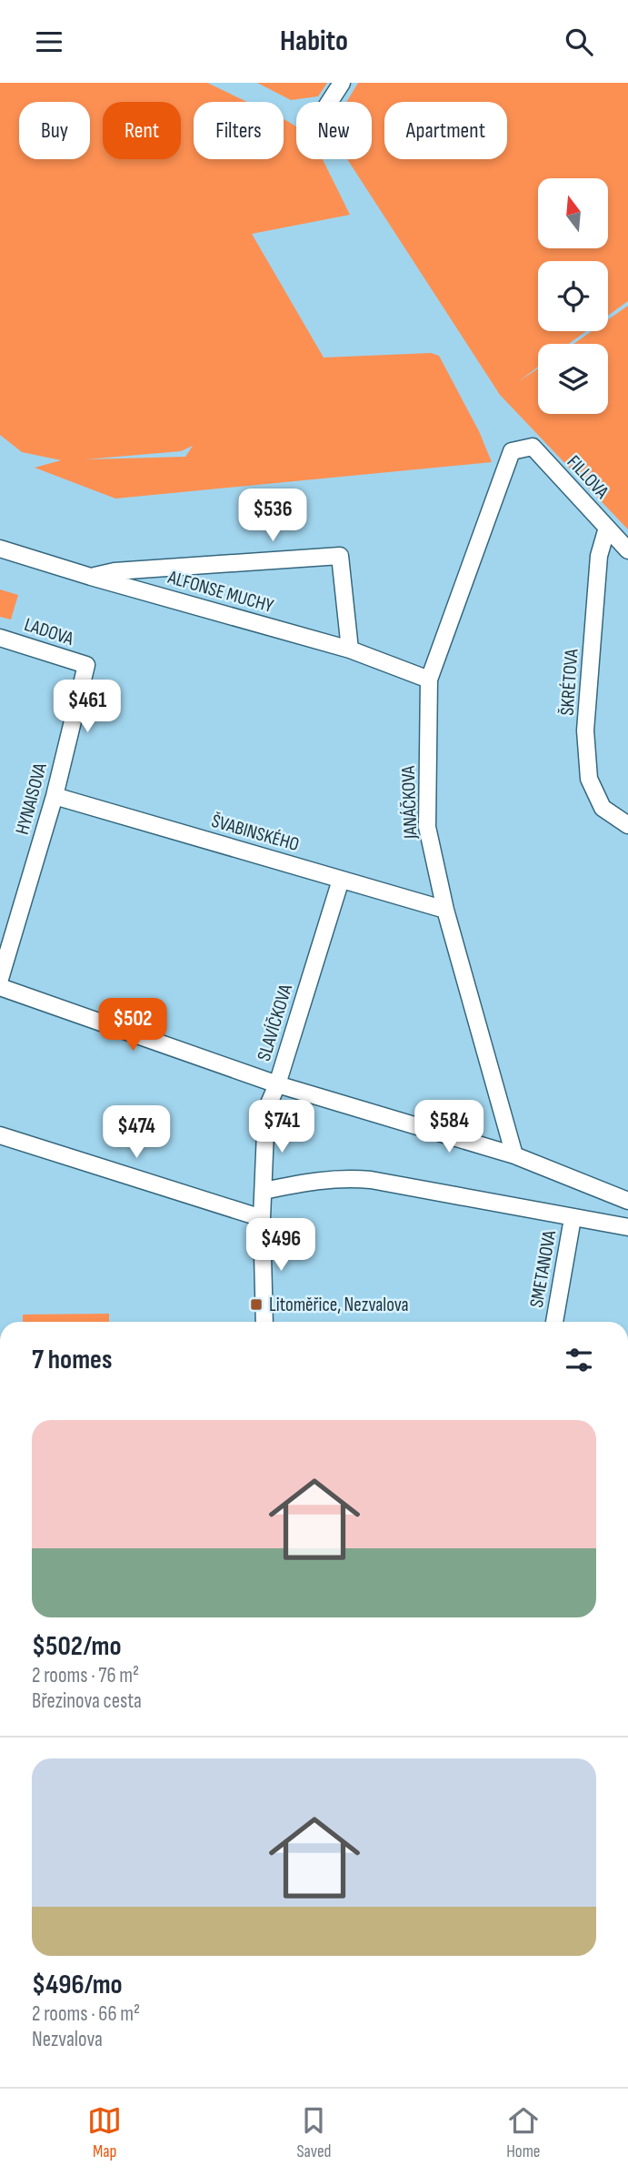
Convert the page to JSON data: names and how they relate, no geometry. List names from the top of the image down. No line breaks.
{"streets":{"street":["FILLOVA","ALFONSE MUCHY","LADOVA","ŠKRÉTOVA","HYNAISOVA","JANÁČKOVA","ŠVABINSKÉHO","SLAVÍČKOVA","SMETANOVA"]},"crossings":[["FILLOVA","ŠKRÉTOVA"],["FILLOVA","JANÁČKOVA"],["ALFONSE MUCHY","JANÁČKOVA"],["LADOVA","HYNAISOVA"],["HYNAISOVA","ŠVABINSKÉHO"],["JANÁČKOVA","ŠVABINSKÉHO"],["ŠVABINSKÉHO","SLAVÍČKOVA"]],"places":{"transit":["Litoměřice, Nezvalova"]},"north":"top","page":{"header":"Habito","chip":["Buy","Rent","Filters","New","Apartment"],"price":["$536","$461","$502","$741","$584","$474","$496"],"heading":"7 homes","list":[{"name":"$502/mo","note":"2 rooms · 76 m² · Březinova cesta"},{"name":"$496/mo","note":"2 rooms · 66 m² · Nezvalova"}],"tabs":["Map","Saved","Home"]}}
